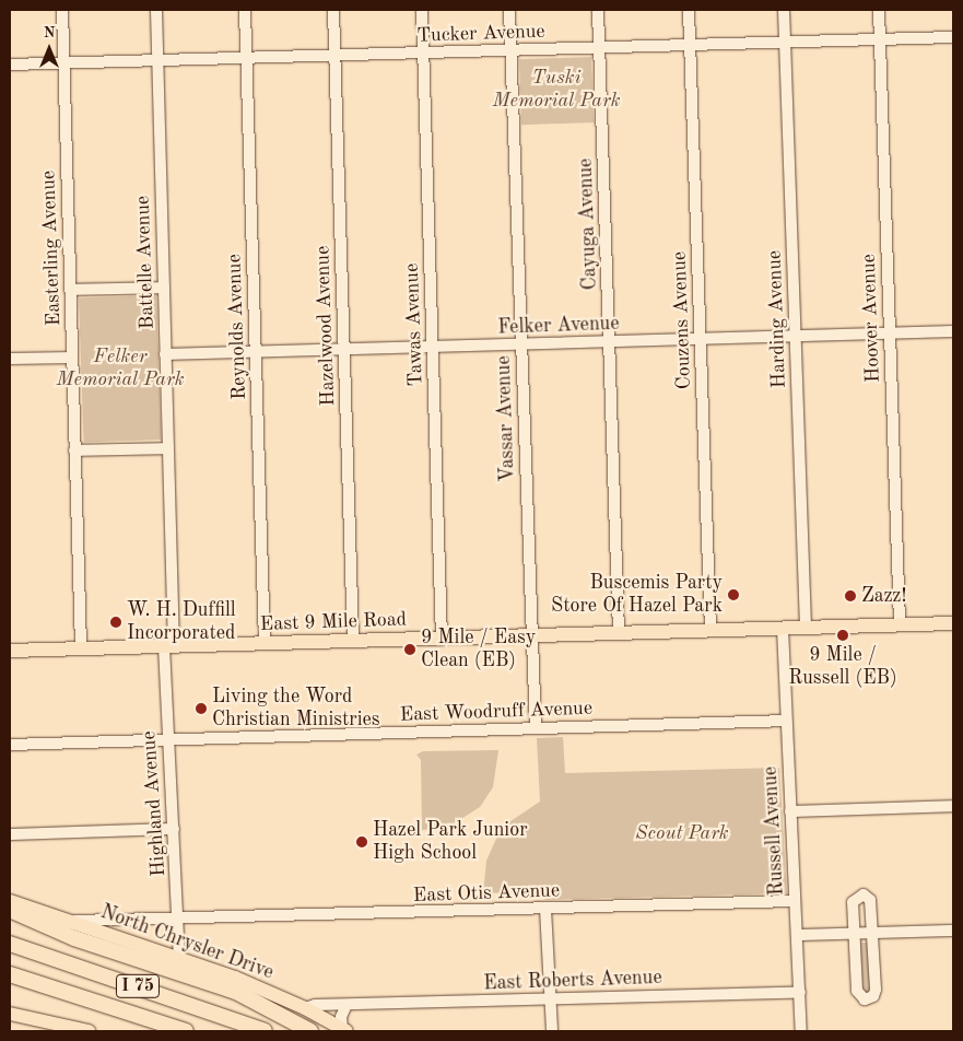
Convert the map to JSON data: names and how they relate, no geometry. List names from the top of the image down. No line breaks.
{"streets":{"highway":["I 75"],"main road":["East 9 Mile Road","North Chrysler Drive"],"street":["Tucker Avenue","Cayuga Avenue","Easterling Avenue","Battelle Avenue","Hoover Avenue","Harding Avenue","Couzens Avenue","Tawas Avenue","Hazelwood Avenue","Felker Avenue","Reynolds Avenue","Vassar Avenue","East Woodruff Avenue","Highland Avenue","Russell Avenue","East Otis Avenue","East Roberts Avenue"]},"crossings":[["Tucker Avenue","Cayuga Avenue"],["Tucker Avenue","Easterling Avenue"],["Tucker Avenue","Battelle Avenue"],["Tucker Avenue","Hoover Avenue"],["Tucker Avenue","Harding Avenue"],["Tucker Avenue","Couzens Avenue"],["Tucker Avenue","Tawas Avenue"],["Tucker Avenue","Hazelwood Avenue"],["Tucker Avenue","Reynolds Avenue"],["Tucker Avenue","Vassar Avenue"],["Cayuga Avenue","Felker Avenue"],["Cayuga Avenue","East 9 Mile Road"],["Easterling Avenue","East 9 Mile Road"],["Battelle Avenue","Felker Avenue"],["Battelle Avenue","East 9 Mile Road"],["Battelle Avenue","Highland Avenue"],["Hoover Avenue","Felker Avenue"],["Hoover Avenue","East 9 Mile Road"],["Harding Avenue","Felker Avenue"],["Harding Avenue","East 9 Mile Road"],["Couzens Avenue","Felker Avenue"],["Couzens Avenue","East 9 Mile Road"],["Tawas Avenue","Felker Avenue"],["Tawas Avenue","East 9 Mile Road"],["Hazelwood Avenue","Felker Avenue"],["Hazelwood Avenue","East 9 Mile Road"],["Felker Avenue","Reynolds Avenue"],["Felker Avenue","Vassar Avenue"],["Reynolds Avenue","East 9 Mile Road"],["Vassar Avenue","East 9 Mile Road"],["Vassar Avenue","East Woodruff Avenue"],["East 9 Mile Road","Highland Avenue"],["East 9 Mile Road","Russell Avenue"],["East Woodruff Avenue","Highland Avenue"],["East Woodruff Avenue","Russell Avenue"],["Highland Avenue","East Otis Avenue"],["Highland Avenue","North Chrysler Drive"],["Russell Avenue","East Otis Avenue"],["Russell Avenue","East Roberts Avenue"],["North Chrysler Drive","East Roberts Avenue"]],"parks":["Tuski Memorial Park","Felker Memorial Park","Scout Park"],"places":["Buscemis Party Store Of Hazel Park","Zazz!","W. H. Duffill Incorporated","9 Mile / Russell (EB)","9 Mile / Easy Clean (EB)","Living the Word Christian Ministries","Hazel Park Junior High School"],"north":"top"}
